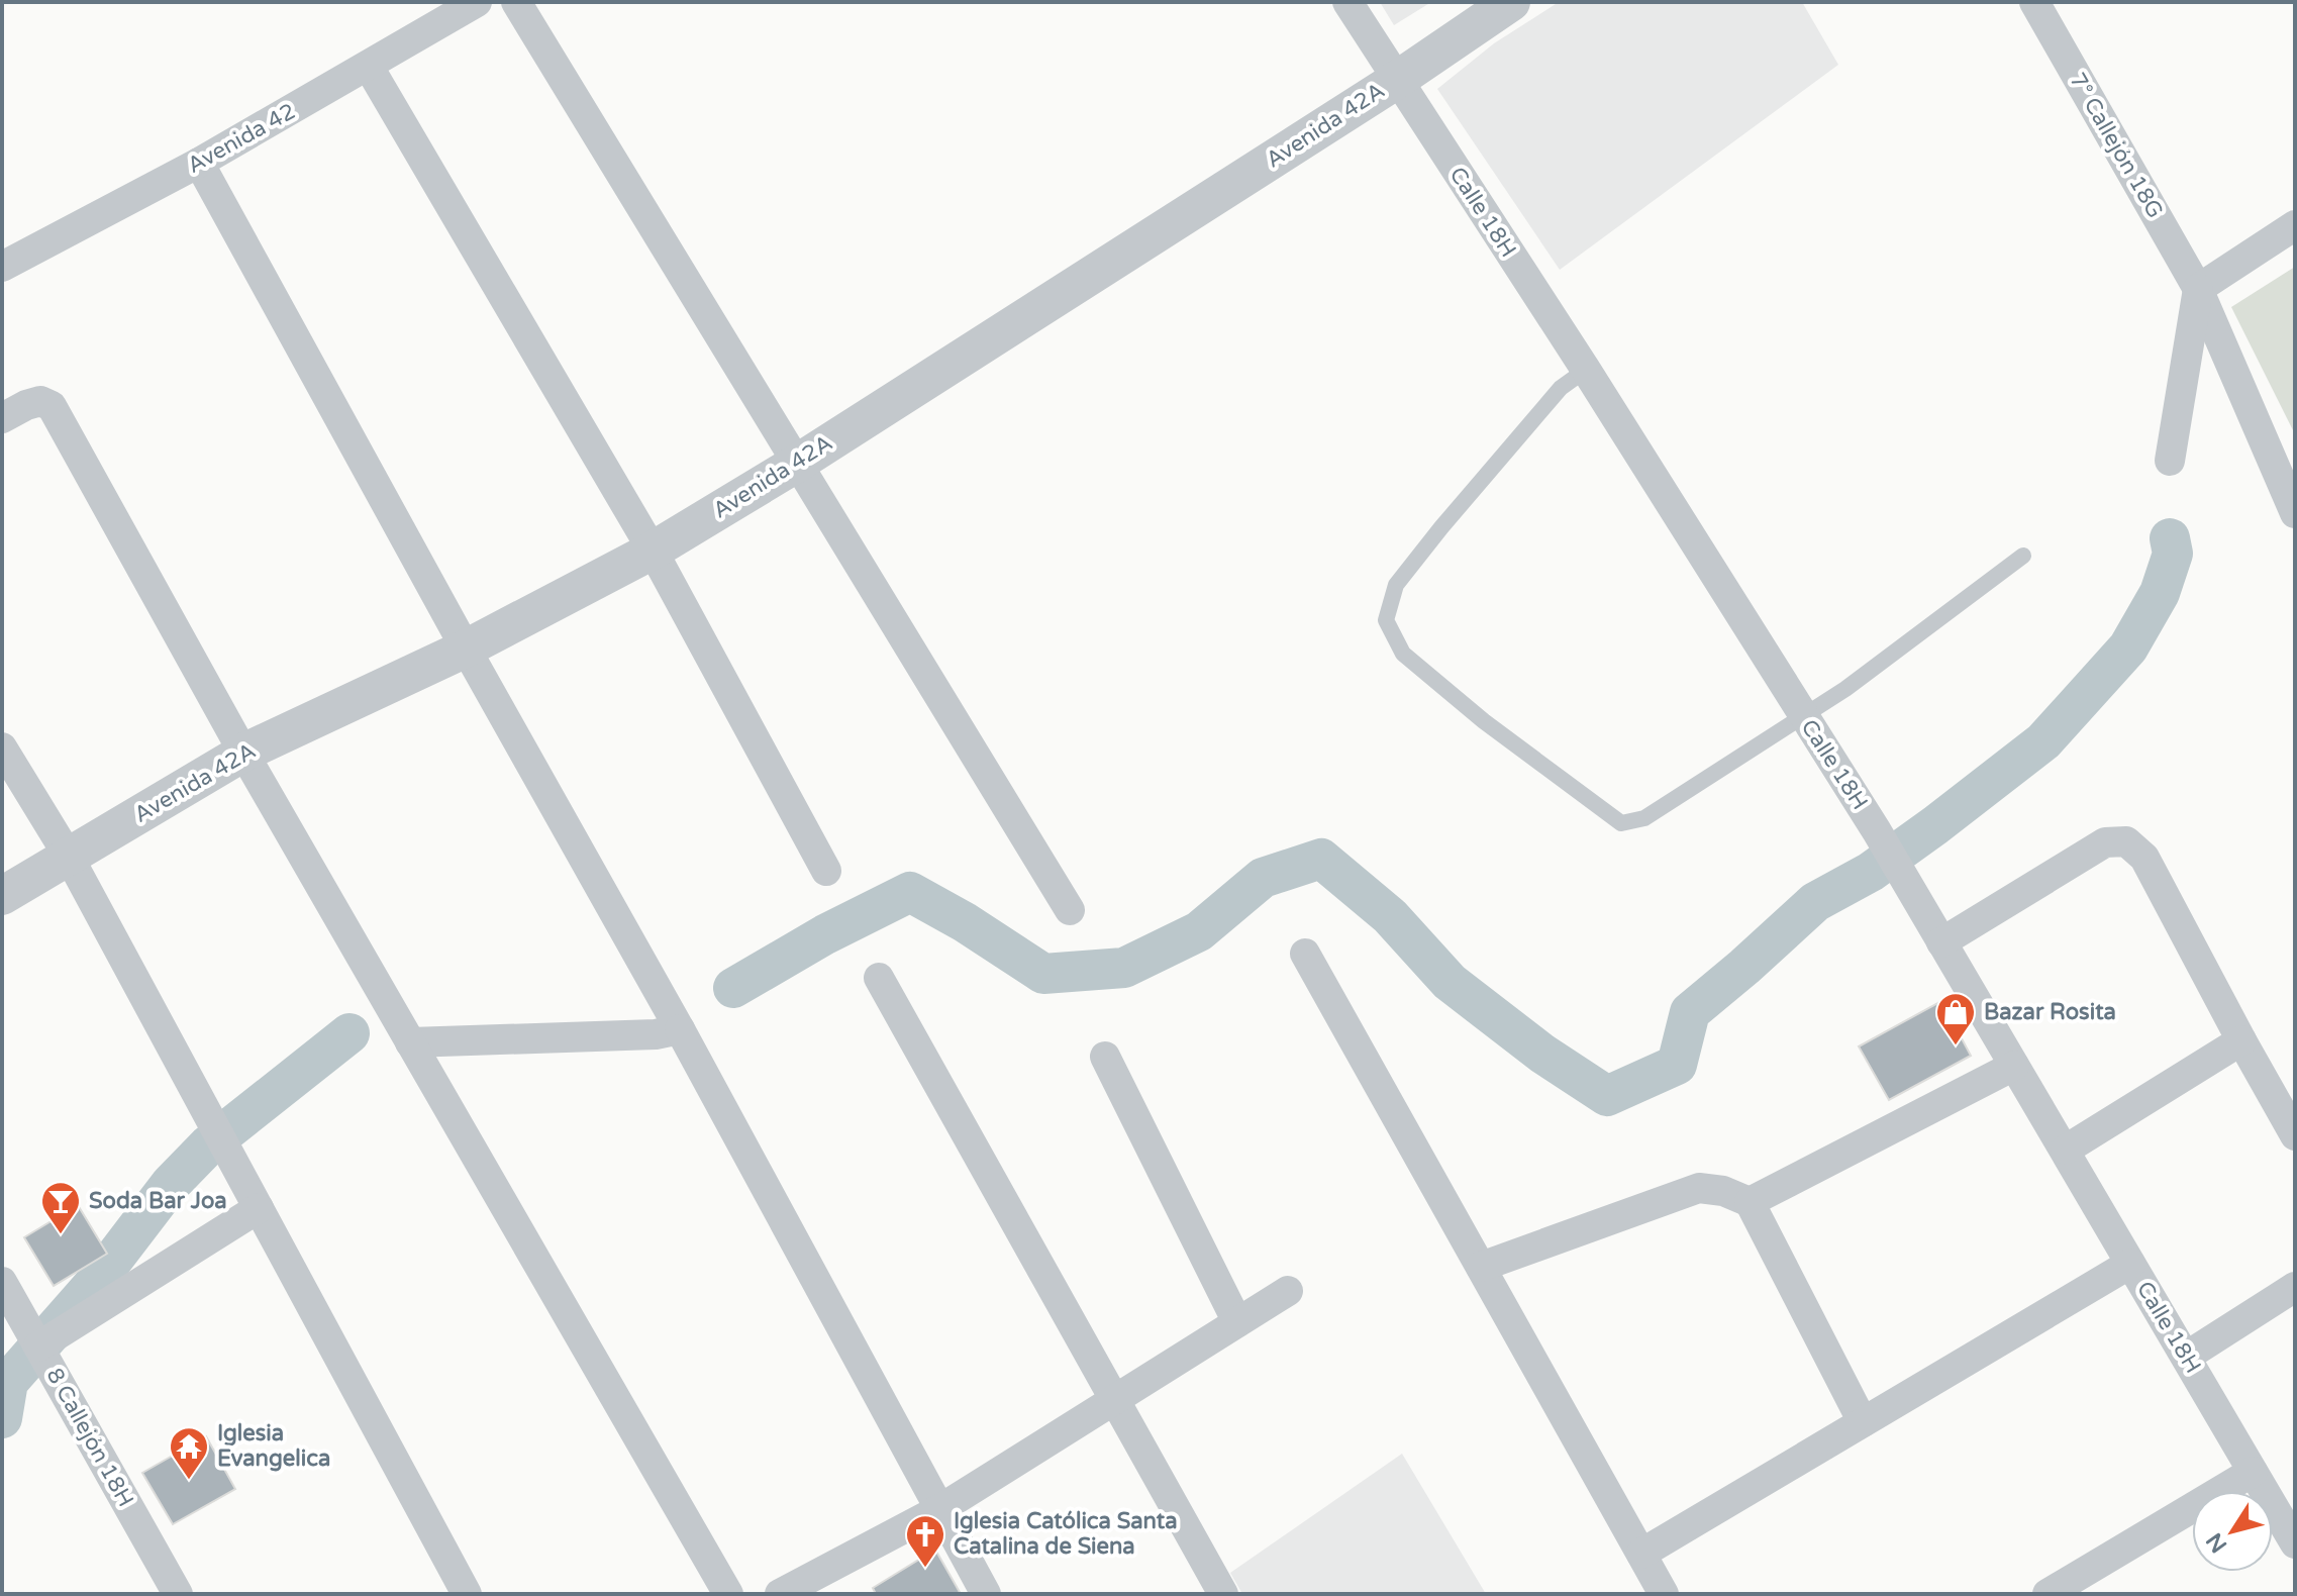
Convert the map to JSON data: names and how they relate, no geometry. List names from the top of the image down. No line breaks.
{"streets":{"street":["Avenida 42A","Avenida 42","7° Callejón 18G","Calle 18H","8 Callejón 18H"]},"crossings":[["Avenida 42A","Calle 18H"]],"places":{"shop":["Bazar Rosita"],"bar":["Soda Bar Joa"],"temple":["Iglesia Evangelica"],"church":["Iglesia Católica Santa Catalina de Siena"]},"north":"bottom left"}
